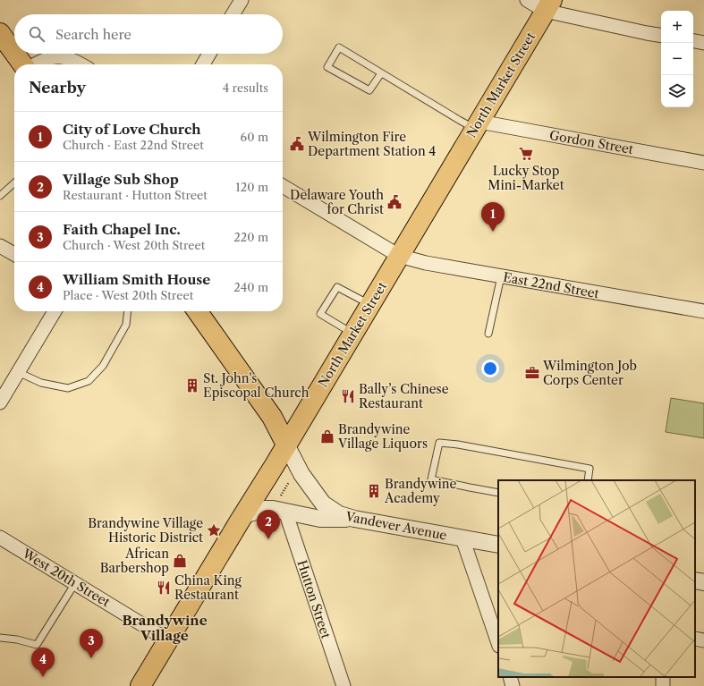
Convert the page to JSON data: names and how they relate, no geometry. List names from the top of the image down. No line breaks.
{"streets":{"main road":["North Market Street"],"street":["Gordon Street","East 22nd Street","Vandever Avenue","West 20th Street","Hutton Street"]},"crossings":[["North Market Street","Gordon Street"],["North Market Street","East 22nd Street"],["North Market Street","Vandever Avenue"],["North Market Street","West 20th Street"]],"districts":["Brandywine Village"],"places":{"public building":["Wilmington Fire Department Station 4","Delaware Youth for Christ"],"supermarket":["Lucky Stop Mini-Market"],"office":["Wilmington Job Corps Center"],"building":["St. John's Episcopal Church","Brandywine Academy"],"restaurant":["Bally’s Chinese Restaurant","China King Restaurant"],"shop":["Brandywine Village Liquors","African Barbershop"],"place":["Brandywine Village Historic District"]},"page":{"map_buttons":["+","−"],"search":"Search here","heading":["Nearby","4 results"],"list":[{"mark":"1","name":"City of Love Church","note":"Church · East 22nd Street","value":"60 m"},{"mark":"2","name":"Village Sub Shop","note":"Restaurant · Hutton Street","value":"120 m"},{"mark":"3","name":"Faith Chapel Inc.","note":"Church · West 20th Street","value":"220 m"},{"mark":"4","name":"William Smith House","note":"Place · West 20th Street","value":"240 m"}],"pins":["1","2","3","4"]}}
